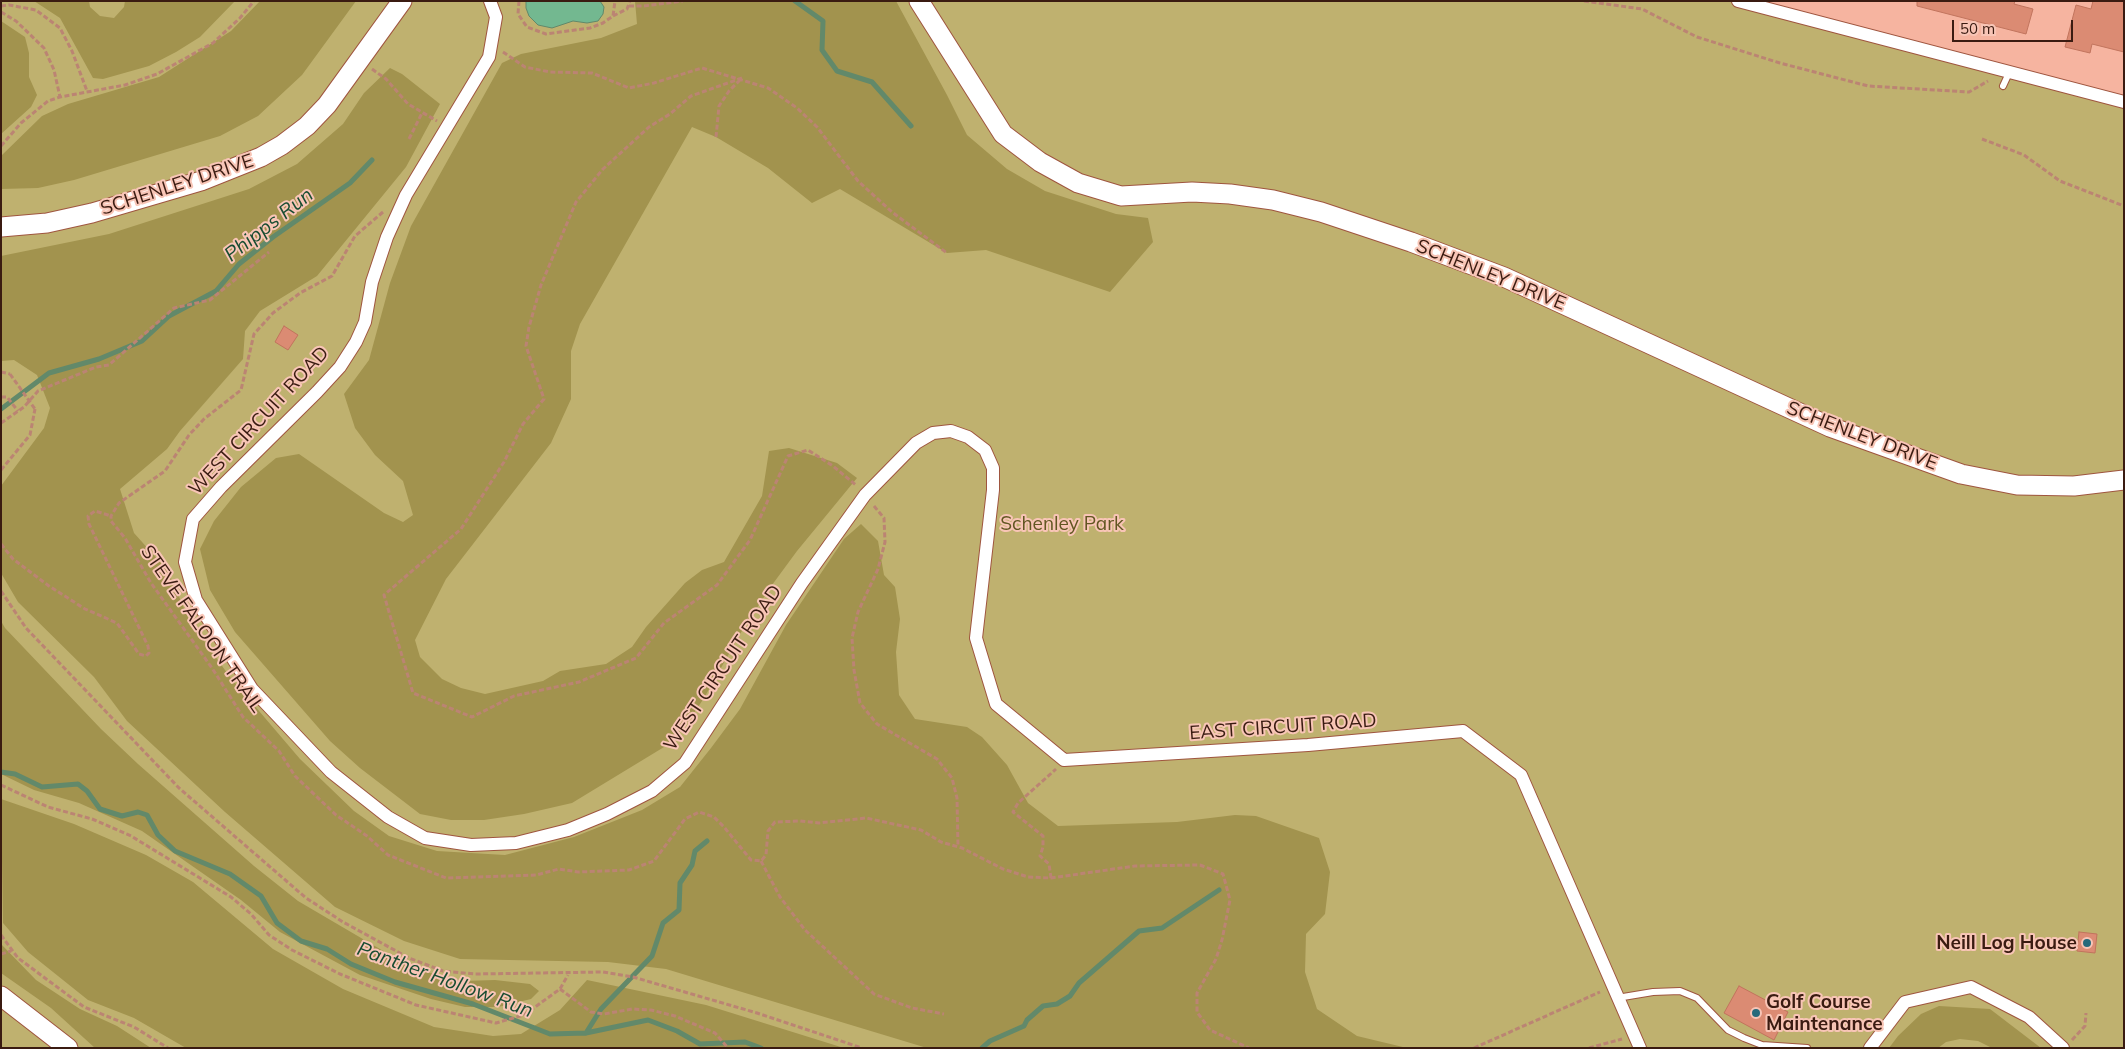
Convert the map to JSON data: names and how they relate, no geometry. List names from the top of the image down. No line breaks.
{"streets":{"street":["SCHENLEY DRIVE","WEST CIRCUIT ROAD","EAST CIRCUIT ROAD"],"path":["STEVE FALOON TRAIL"]},"crossings":[["WEST CIRCUIT ROAD","EAST CIRCUIT ROAD"]],"water":["Phipps Run","Panther Hollow Run"],"parks":["Schenley Park"],"places":["Neill Log House","Golf Course Maintenance"],"scale_bar":"50 m"}
